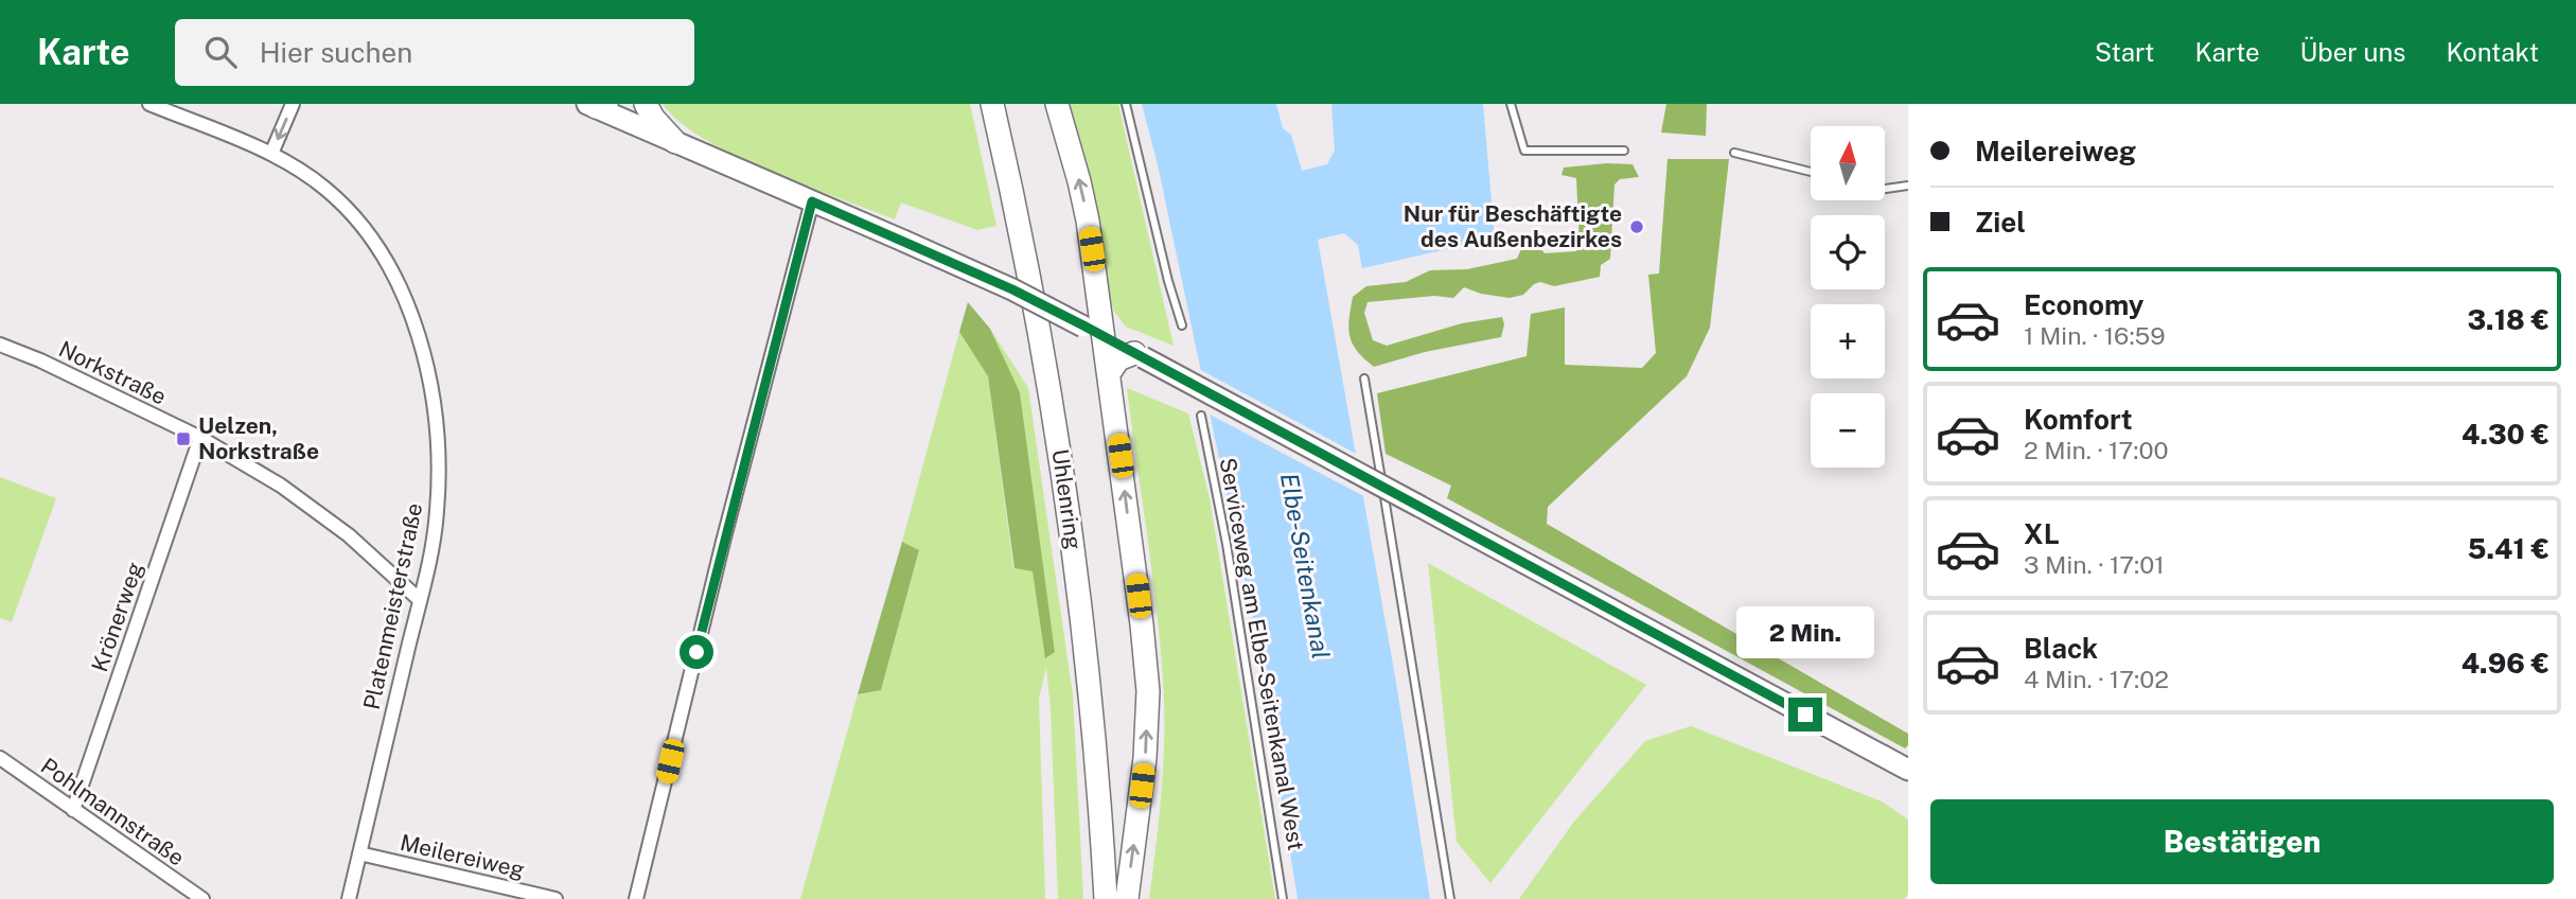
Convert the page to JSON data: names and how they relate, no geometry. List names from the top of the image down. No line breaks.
{"streets":{"highway":["Uhlenring"],"street":["Norkstraße","Platenmeisterstraße","Krönerweg","Pohlmannstraße","Meilereiweg"],"lane":["Serviceweg am Elbe-Seitenkanal West"]},"crossings":[["Norkstraße","Platenmeisterstraße"],["Norkstraße","Krönerweg"],["Platenmeisterstraße","Meilereiweg"],["Krönerweg","Pohlmannstraße"]],"water":["Elbe-Seitenkanal"],"places":{"other":["Nur für Beschäftigte des Außenbezirkes"],"transit":["Uelzen, Norkstraße"]},"north":"top","page":{"header":"Karte","search":"Hier suchen","nav":["Start","Karte","Über uns","Kontakt"],"banner":["Meilereiweg","Ziel"],"map_buttons":["+","−"],"list":[{"name":"Economy","note":"1 Min. · 16:59","value":"3.18 €"},{"name":"Komfort","note":"2 Min. · 17:00","value":"4.30 €"},{"name":"XL","note":"3 Min. · 17:01","value":"5.41 €"},{"name":"Black","note":"4 Min. · 17:02","value":"4.96 €"}],"bubble":"2 Min.","buttons":"Bestätigen"}}
